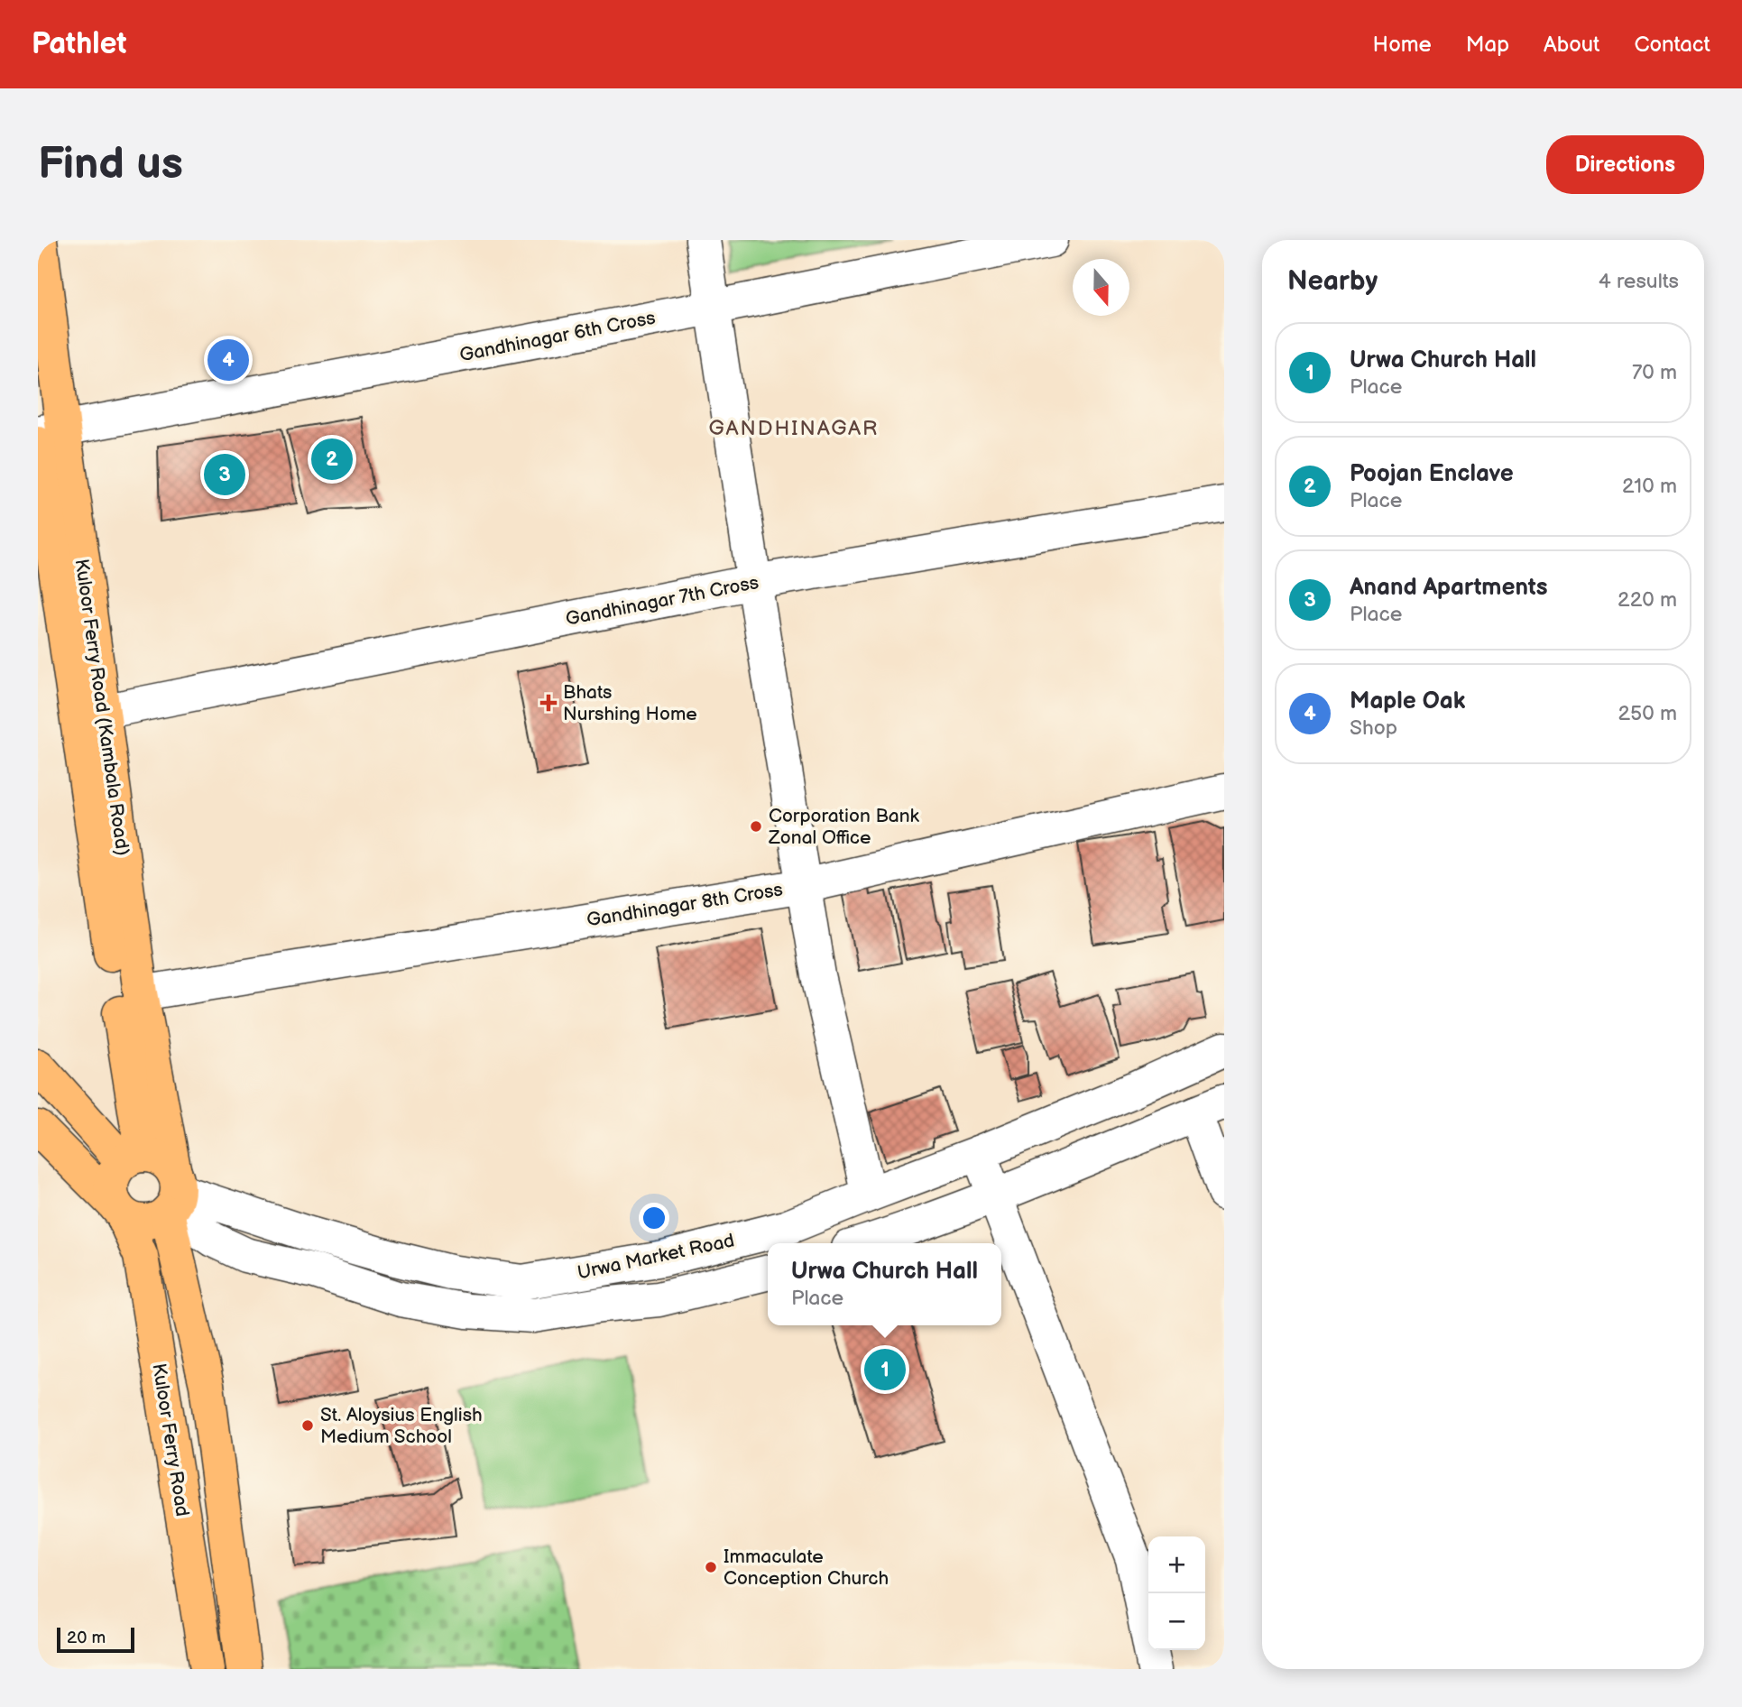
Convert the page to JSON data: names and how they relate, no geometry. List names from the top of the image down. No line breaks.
{"streets":{"main road":["Kuloor Ferry Road (Kambala Road)","Kuloor Ferry Road"],"street":["Gandhinagar 6th Cross","Gandhinagar 7th Cross","Gandhinagar 8th Cross","Urwa Market Road"]},"crossings":[["Gandhinagar 6th Cross","Kuloor Ferry Road (Kambala Road)"],["Gandhinagar 7th Cross","Kuloor Ferry Road (Kambala Road)"],["Kuloor Ferry Road (Kambala Road)","Gandhinagar 8th Cross"],["Kuloor Ferry Road (Kambala Road)","Urwa Market Road"]],"districts":["GANDHINAGAR"],"places":{"health":["Bhats Nurshing Home"],"other":["Corporation Bank Zonal Office","St. Aloysius English Medium School","Immaculate Conception Church"]},"scale_bar":"20 m","north":"bottom","page":{"header":"Pathlet","nav":["Home","Map","About","Contact"],"buttons":"Directions","title":"Find us","heading":["Nearby","4 results"],"list":[{"mark":"1","name":"Urwa Church Hall","note":"Place","value":"70 m"},{"mark":"2","name":"Poojan Enclave","note":"Place","value":"210 m"},{"mark":"3","name":"Anand Apartments","note":"Place","value":"220 m"},{"mark":"4","name":"Maple Oak","note":"Shop","value":"250 m"}],"pins":["4","2","3","1"],"popup":["Urwa Church Hall","Place"],"map_buttons":["+","−"],"scale":"20 m"}}
